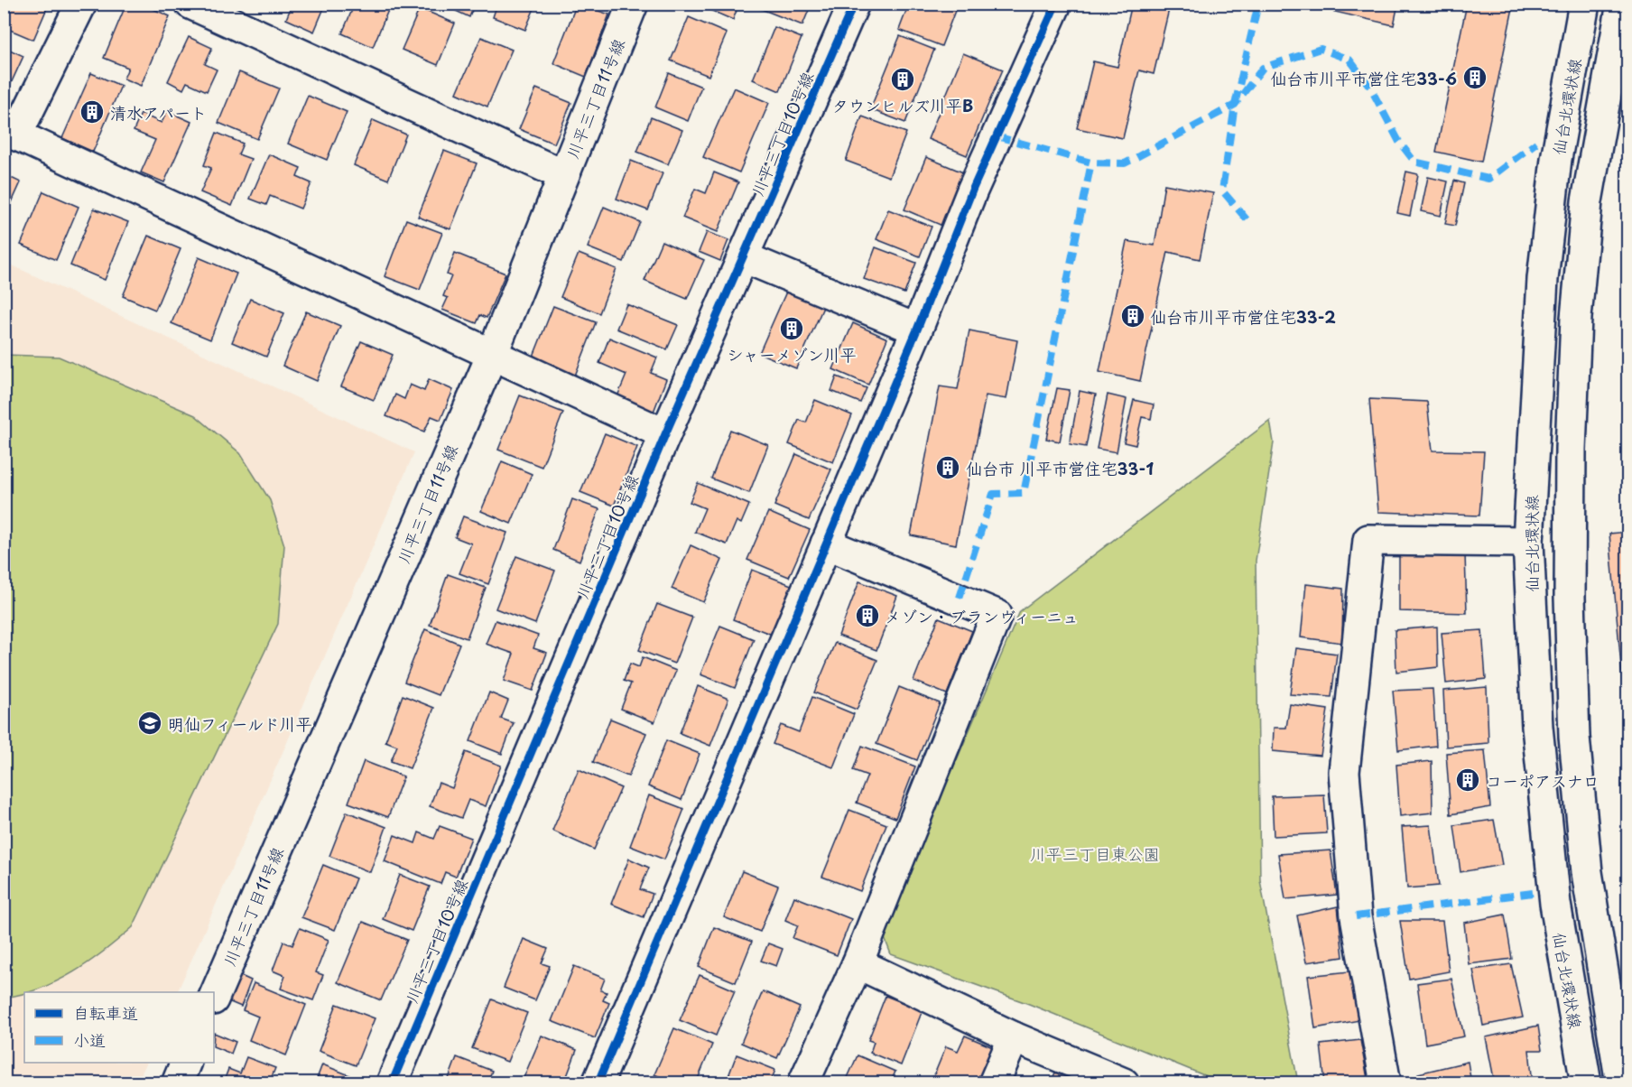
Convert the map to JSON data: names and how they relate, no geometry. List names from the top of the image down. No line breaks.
{"streets":{"street":["川平三丁目11号線","仙台北環状線","川平三丁目10号線"]},"parks":["川平三丁目東公園"],"places":{"building":["仙台市川平市営住宅33-6","タウンヒルズ川平B","清水アパート","仙台市川平市営住宅33-2","シャーメゾン川平","仙台市 川平市営住宅33-1","メゾン・ブランヴィーニュ","コーポアスナロ"],"school or university":["明仙フィールド川平"]},"legend":["自転車道","小道"]}
